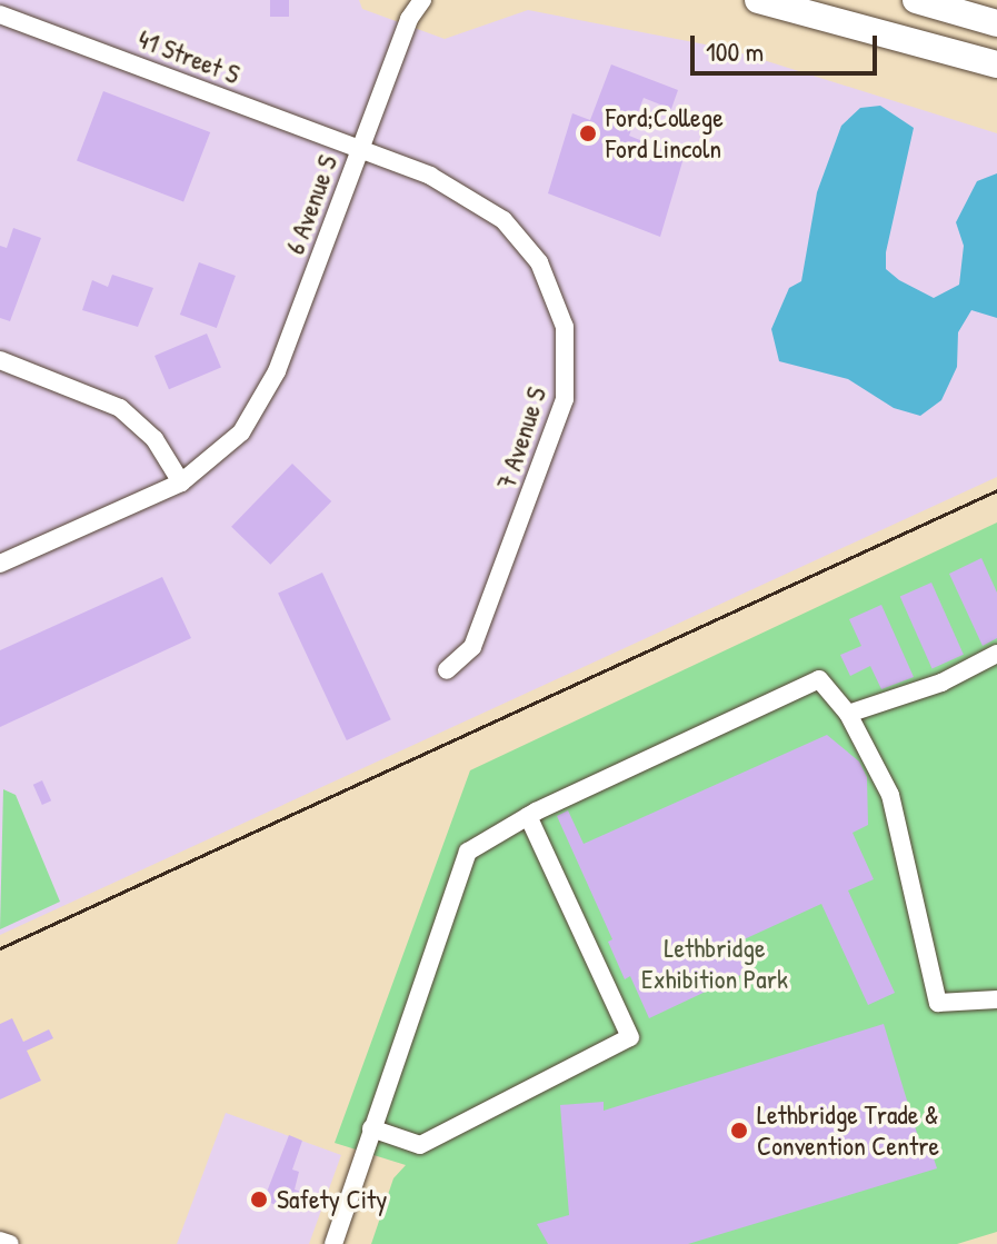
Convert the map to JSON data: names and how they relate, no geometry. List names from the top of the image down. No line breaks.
{"streets":{"street":["41 Street S","6 Avenue S","7 Avenue S"]},"crossings":[["41 Street S","6 Avenue S"],["41 Street S","7 Avenue S"],["6 Avenue S","7 Avenue S"]],"parks":["Lethbridge Exhibition Park"],"places":["Ford;College Ford Lincoln","Lethbridge Trade & Convention Centre","Safety City"],"scale_bar":"100 m"}
